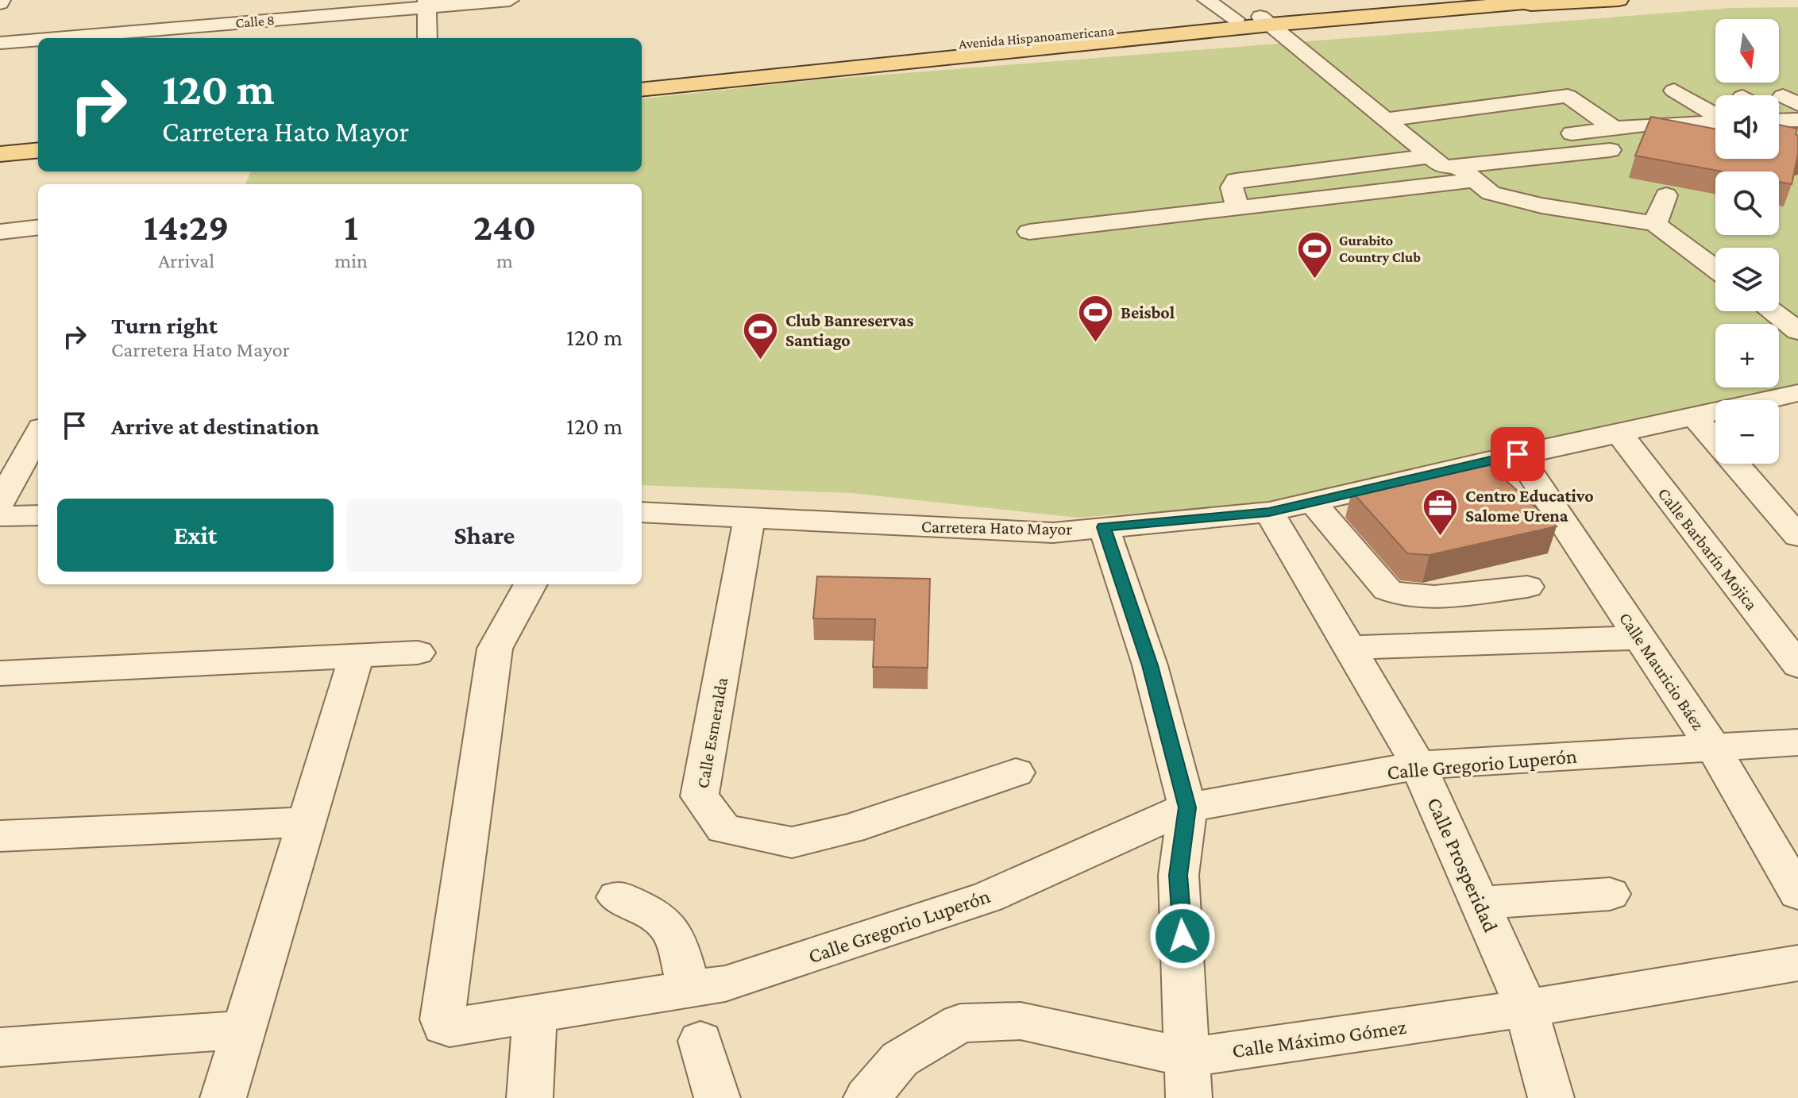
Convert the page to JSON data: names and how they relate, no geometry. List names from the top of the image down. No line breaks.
{"streets":{"main road":["Avenida Hispanoamericana"],"street":["Calle 8","Carretera Hato Mayor","Calle Barbarín Mojica","Calle Mauricio Báez","Calle Esmeralda","Calle Gregorio Luperón","Calle Prosperidad","Calle Máximo Gómez"]},"crossings":[["Carretera Hato Mayor","Calle Barbarín Mojica"],["Carretera Hato Mayor","Calle Mauricio Báez"],["Carretera Hato Mayor","Calle Esmeralda"],["Carretera Hato Mayor","Calle Prosperidad"],["Calle Mauricio Báez","Calle Gregorio Luperón"],["Calle Gregorio Luperón","Calle Prosperidad"],["Calle Prosperidad","Calle Máximo Gómez"]],"places":{"sports":["Gurabito Country Club","Beisbol","Club Banreservas Santiago"],"office":["Centro Educativo Salome Urena"]},"north":"bottom","page":{"map_buttons":["+","−"],"turn":["120 m","Carretera Hato Mayor"],"eta":["14:29","Arrival","1","min","240","m"],"list":[{"name":"Turn right","note":"Carretera Hato Mayor","value":"120 m"},{"name":"Arrive at destination","value":"120 m"}],"buttons":["Exit","Share"]}}
